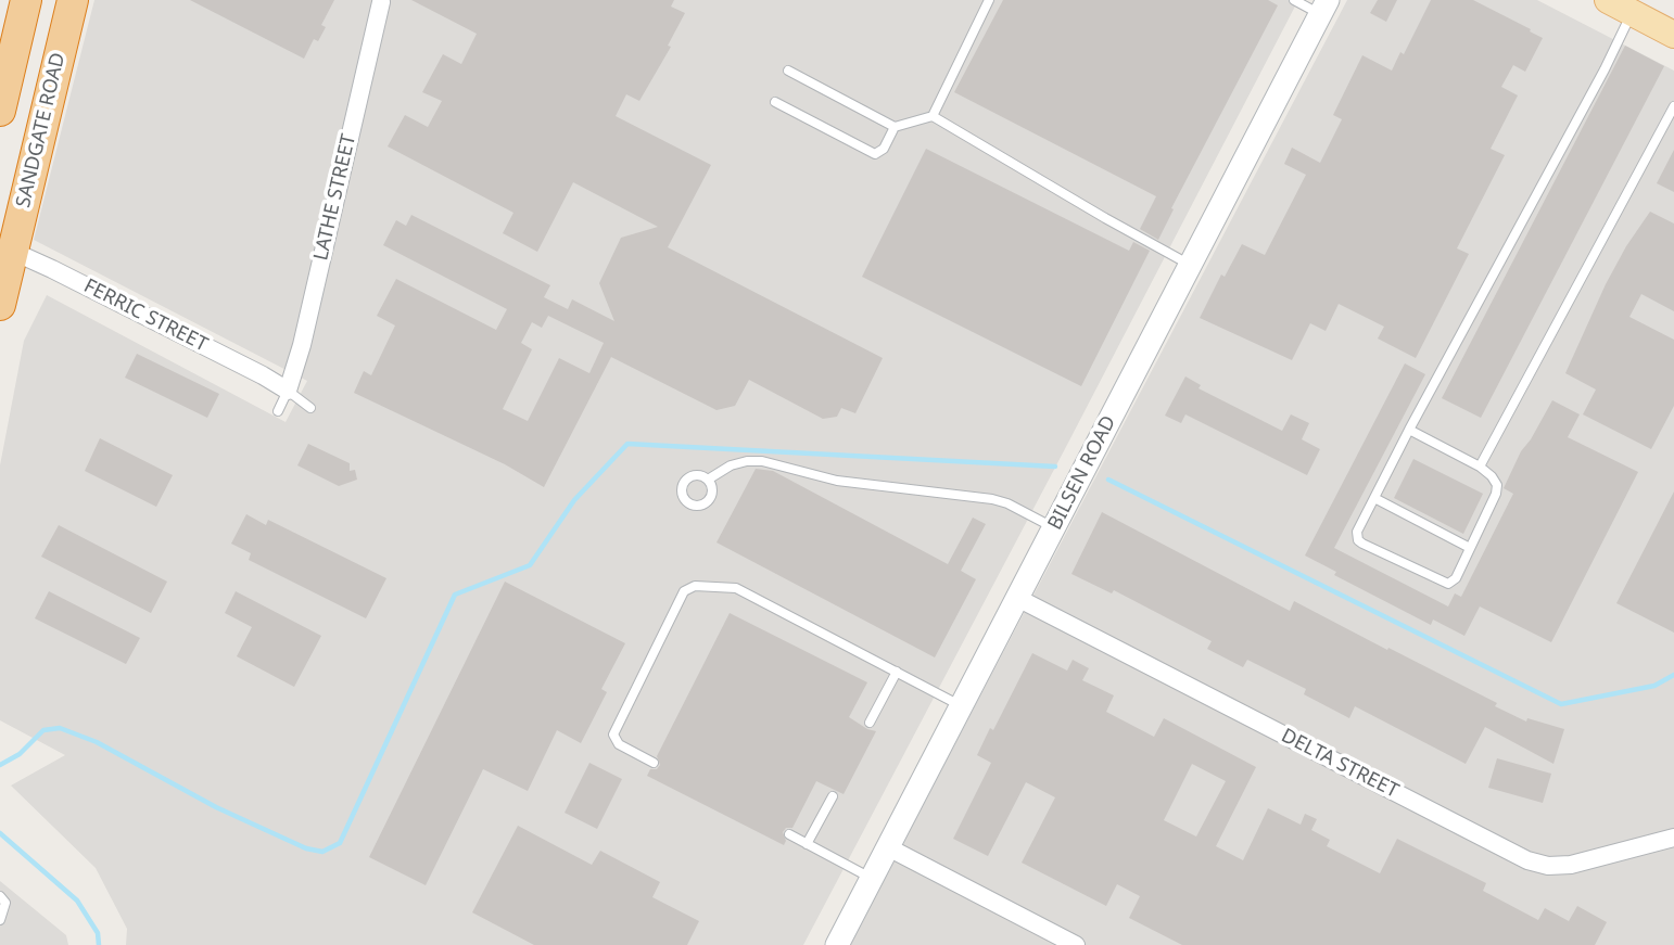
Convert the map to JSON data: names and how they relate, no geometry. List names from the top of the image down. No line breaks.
{"streets":{"highway":["SANDGATE ROAD"],"street":["LATHE STREET","FERRIC STREET","BILSEN ROAD","DELTA STREET"]},"crossings":[["SANDGATE ROAD","FERRIC STREET"],["LATHE STREET","FERRIC STREET"],["BILSEN ROAD","DELTA STREET"]]}
